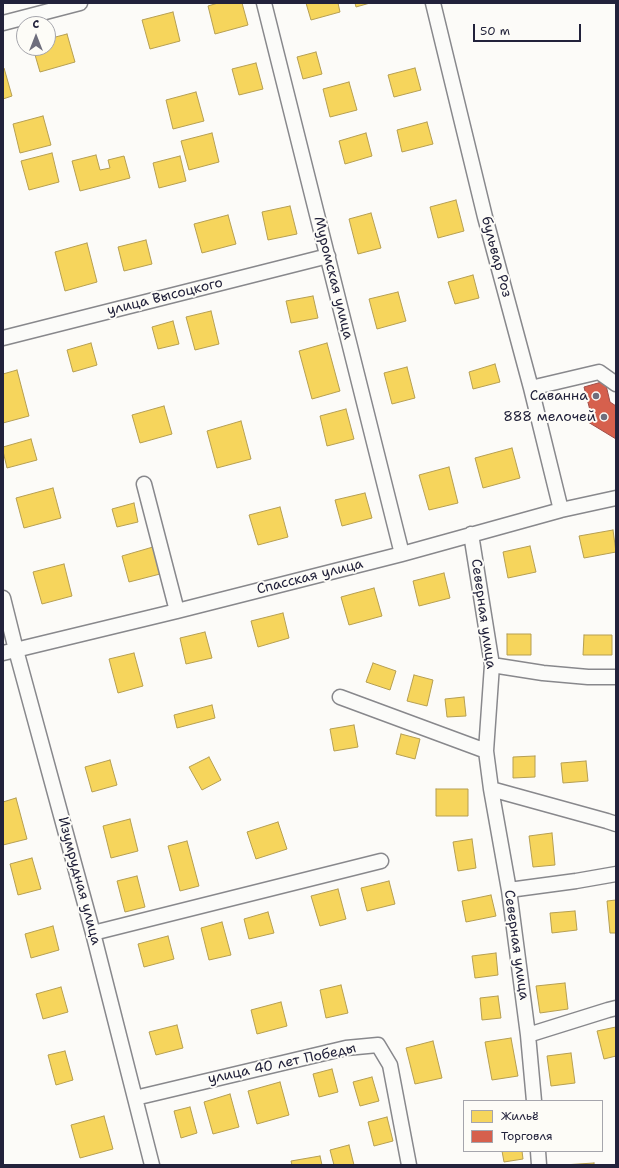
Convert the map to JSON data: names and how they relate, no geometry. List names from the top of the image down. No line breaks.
{"streets":{"street":["бульвар Роз","Муромская улица","улица Высоцкого","Спасская улица","Северная улица","Изумрудная улица","улица 40 лет Победы"]},"crossings":[["бульвар Роз","Спасская улица"],["Муромская улица","улица Высоцкого"],["Муромская улица","Спасская улица"],["Спасская улица","Северная улица"],["Спасская улица","Изумрудная улица"],["Изумрудная улица","улица 40 лет Победы"]],"places":["Саванна","888 мелочей"],"legend":["Жильё","Торговля"],"scale_bar":"50 m","north":"top"}
